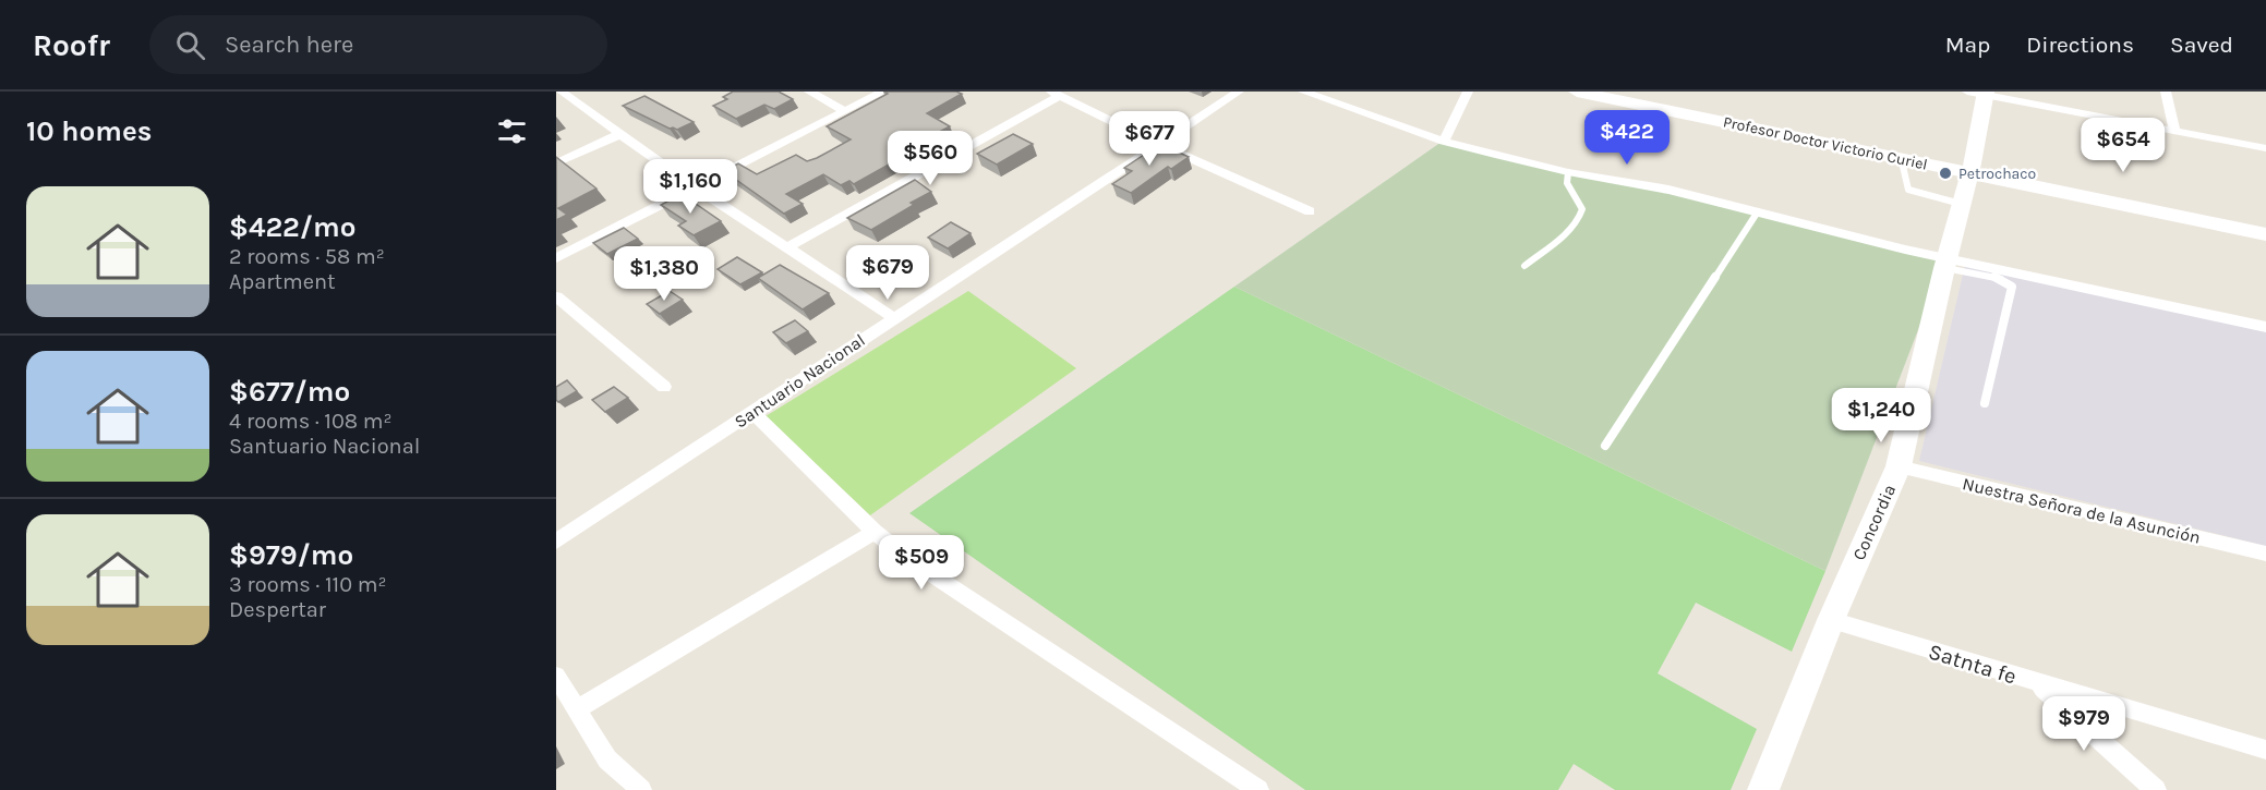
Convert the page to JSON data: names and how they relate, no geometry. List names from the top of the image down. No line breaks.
{"streets":{"main road":["Profesor Doctor Victorio Curiel","Concordia"],"street":["Santuario Nacional","Nuestra Señora de la Asunción","Satnta fe"]},"crossings":[["Profesor Doctor Victorio Curiel","Concordia"],["Nuestra Señora de la Asunción","Concordia"],["Concordia","Satnta fe"]],"places":["Petrochaco"],"page":{"header":"Roofr","search":"Search here","nav":["Map","Directions","Saved"],"heading":"10 homes","price":["$422","$677","$654","$560","$1,160","$679","$1,380","$1,240","$509","$979"],"list":[{"name":"$422/mo","note":"2 rooms · 58 m² · Apartment"},{"name":"$677/mo","note":"4 rooms · 108 m² · Santuario Nacional"},{"name":"$979/mo","note":"3 rooms · 110 m² · Despertar"}]}}
